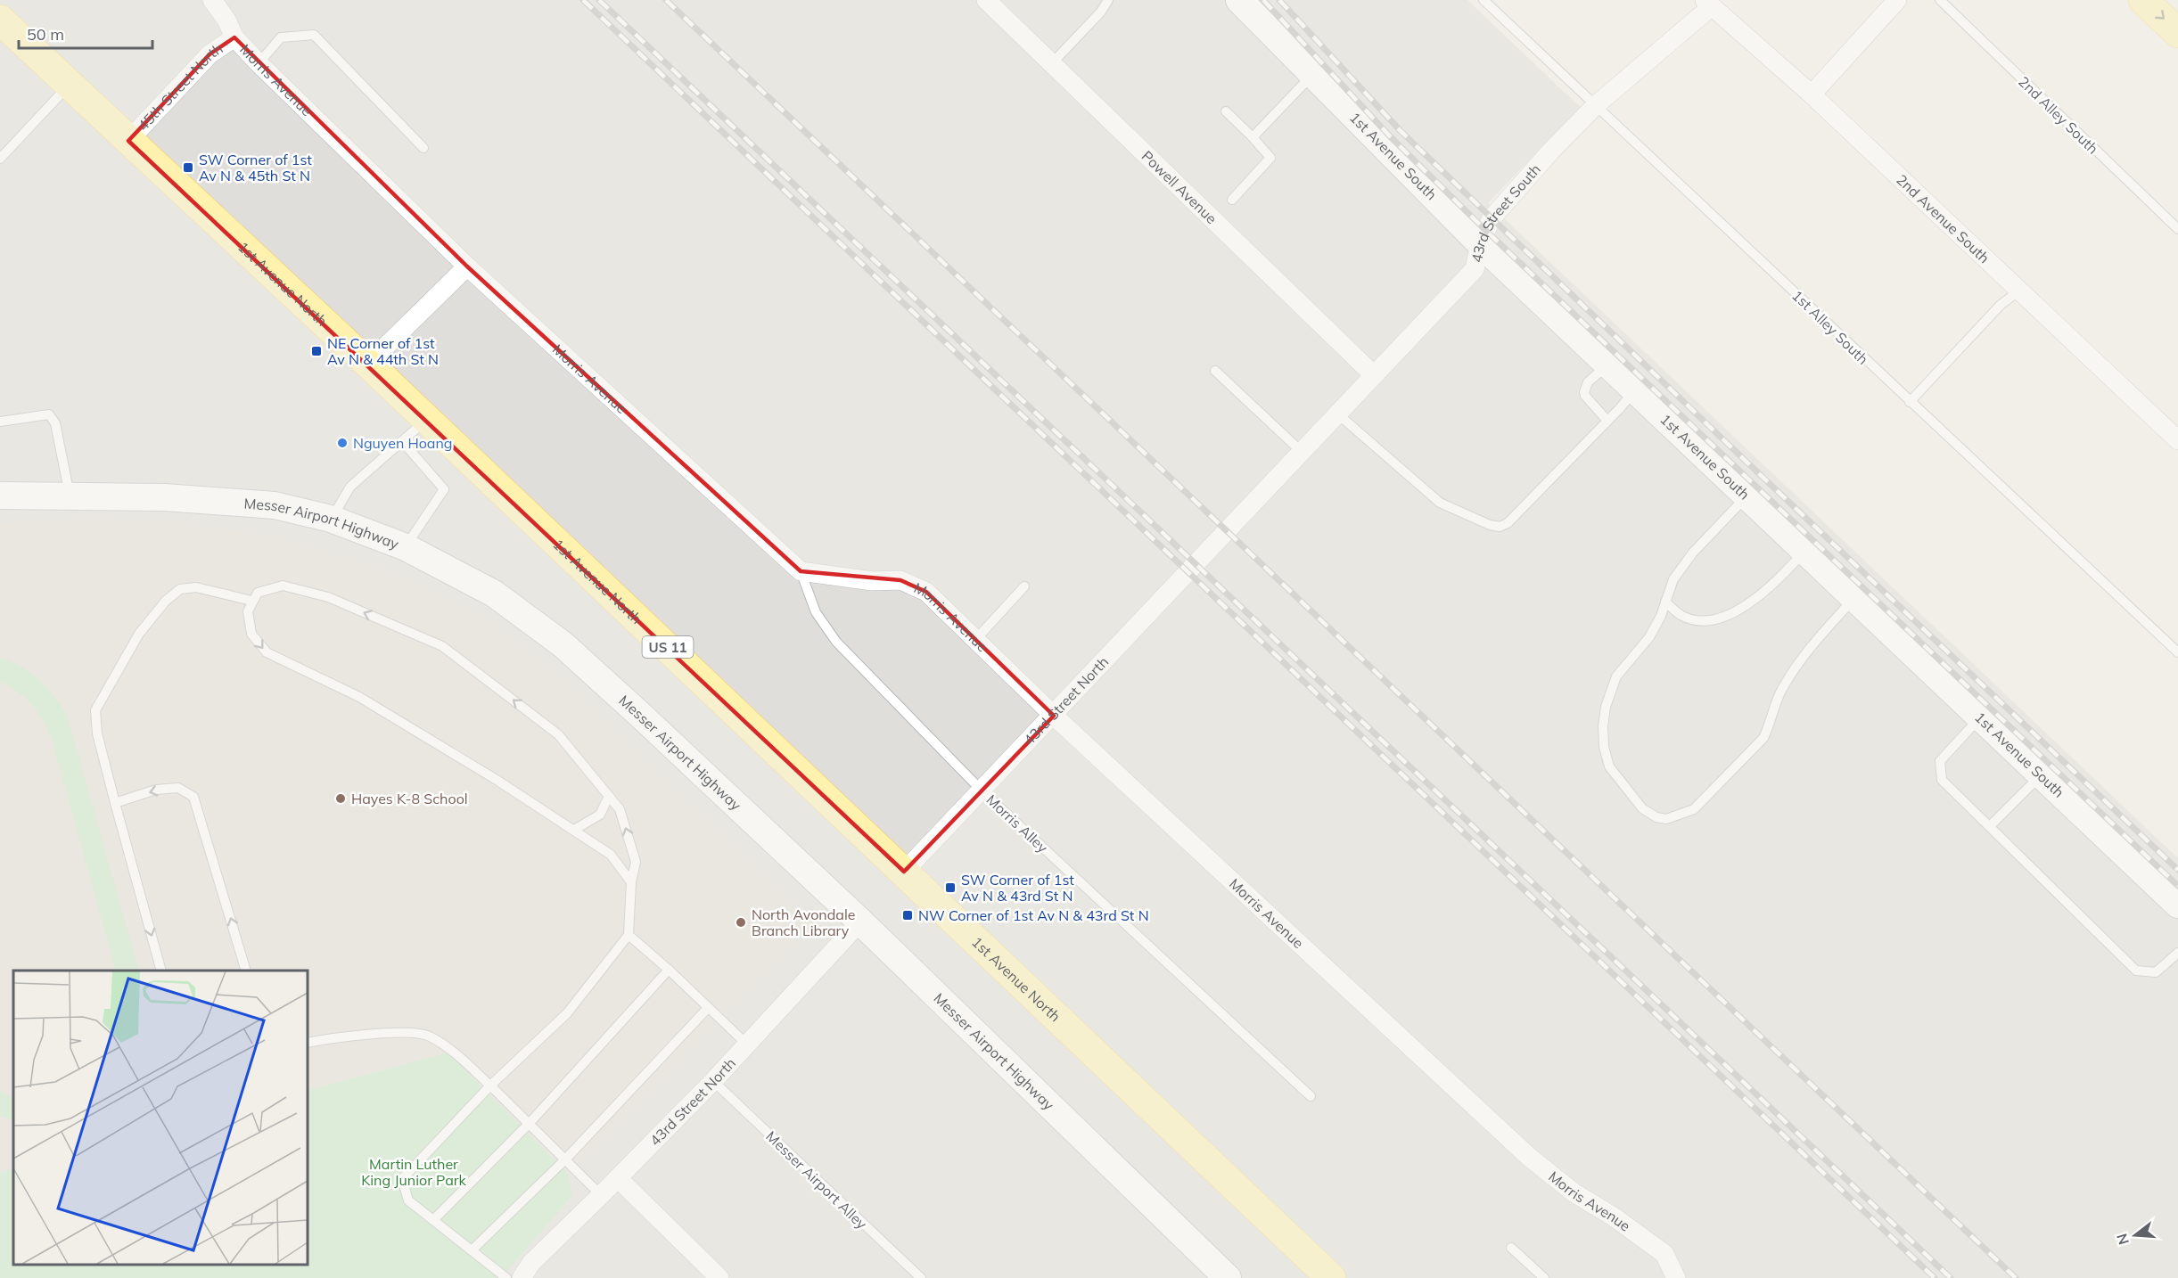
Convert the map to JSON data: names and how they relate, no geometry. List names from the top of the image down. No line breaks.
{"streets":{"main road":["1st Avenue South","1st Avenue North","Messer Airport Highway","US 11"],"street":["Morris Avenue","45th Street North","Powell Avenue","43rd Street South","2nd Avenue South","43rd Street North"],"lane":["2nd Alley South","1st Alley South","Morris Alley","Messer Airport Alley"]},"crossings":[["Morris Avenue","45th Street North"],["Morris Avenue","43rd Street North"],["Morris Avenue","Morris Alley"],["45th Street North","1st Avenue North"],["1st Avenue South","43rd Street South"],["Powell Avenue","43rd Street South"],["43rd Street South","2nd Avenue South"],["43rd Street South","1st Alley South"],["43rd Street South","43rd Street North"],["1st Avenue North","43rd Street North"],["Messer Airport Highway","43rd Street North"],["43rd Street North","Morris Alley"],["43rd Street North","Messer Airport Alley"]],"parks":["Martin Luther King Junior Park"],"places":{"transit":["SW Corner of 1st Av N & 45th St N","NE Corner of 1st Av N & 44th St N","SW Corner of 1st Av N & 43rd St N","NW Corner of 1st Av N & 43rd St N"],"other":["Nguyen Hoang","Hayes K-8 School","North Avondale Branch Library"]},"scale_bar":"50 m","north":"left"}
